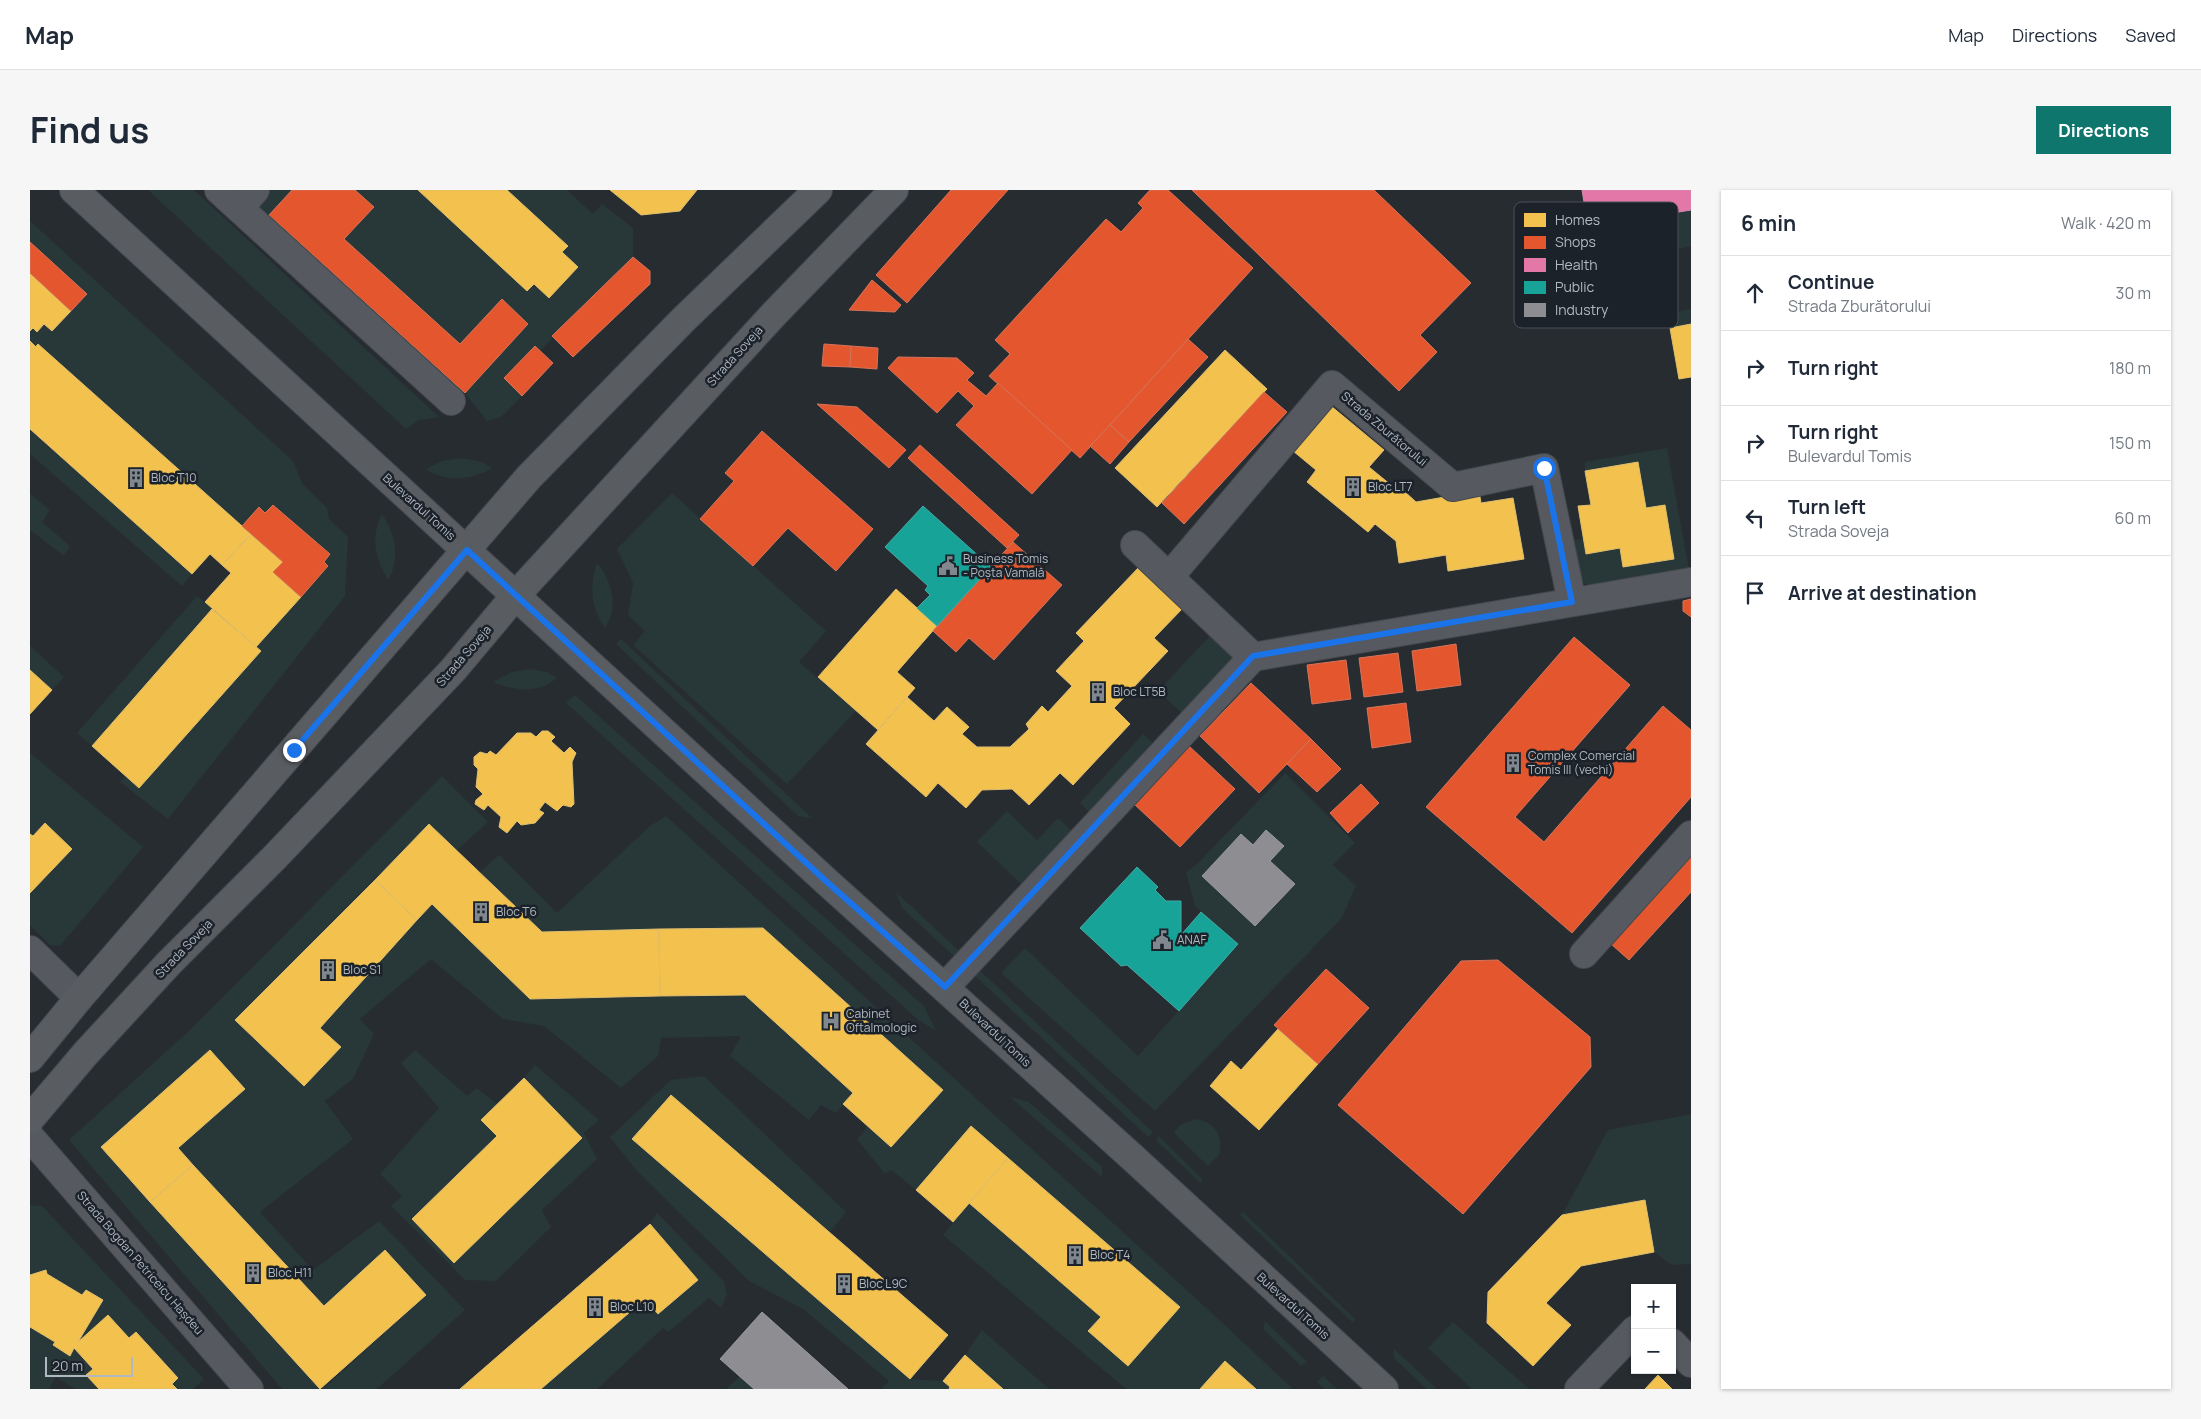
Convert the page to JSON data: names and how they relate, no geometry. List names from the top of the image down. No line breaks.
{"streets":{"main road":["Strada Soveja","Bulevardul Tomis"],"street":["Strada Zburătorului","Strada Bogdan Petriceicu Hașdeu"]},"crossings":[["Strada Soveja","Bulevardul Tomis"]],"places":{"building":["Bloc T10","Bloc LT7","Bloc LT5B","Complex Comercial Tomis III (vechi)","Bloc T6","Bloc S1","Bloc T4","Bloc H11","Bloc L9C","Bloc L10"],"public building":["Business Tomis - Poșta Vamală","ANAF"],"hospital":["Cabinet Oftalmologic"]},"legend":["Homes","Shops","Health","Public","Industry"],"scale_bar":"20 m","page":{"header":"Map","nav":["Map","Directions","Saved"],"title":"Find us","buttons":"Directions","heading":["6 min","Walk · 420 m"],"list":[["Continue","Strada Zburătorului","30 m"],["Turn right","180 m"],["Turn right","Bulevardul Tomis","150 m"],["Turn left","Strada Soveja","60 m"],"Arrive at destination"],"map_buttons":["+","−"],"scale":"20 m"}}
